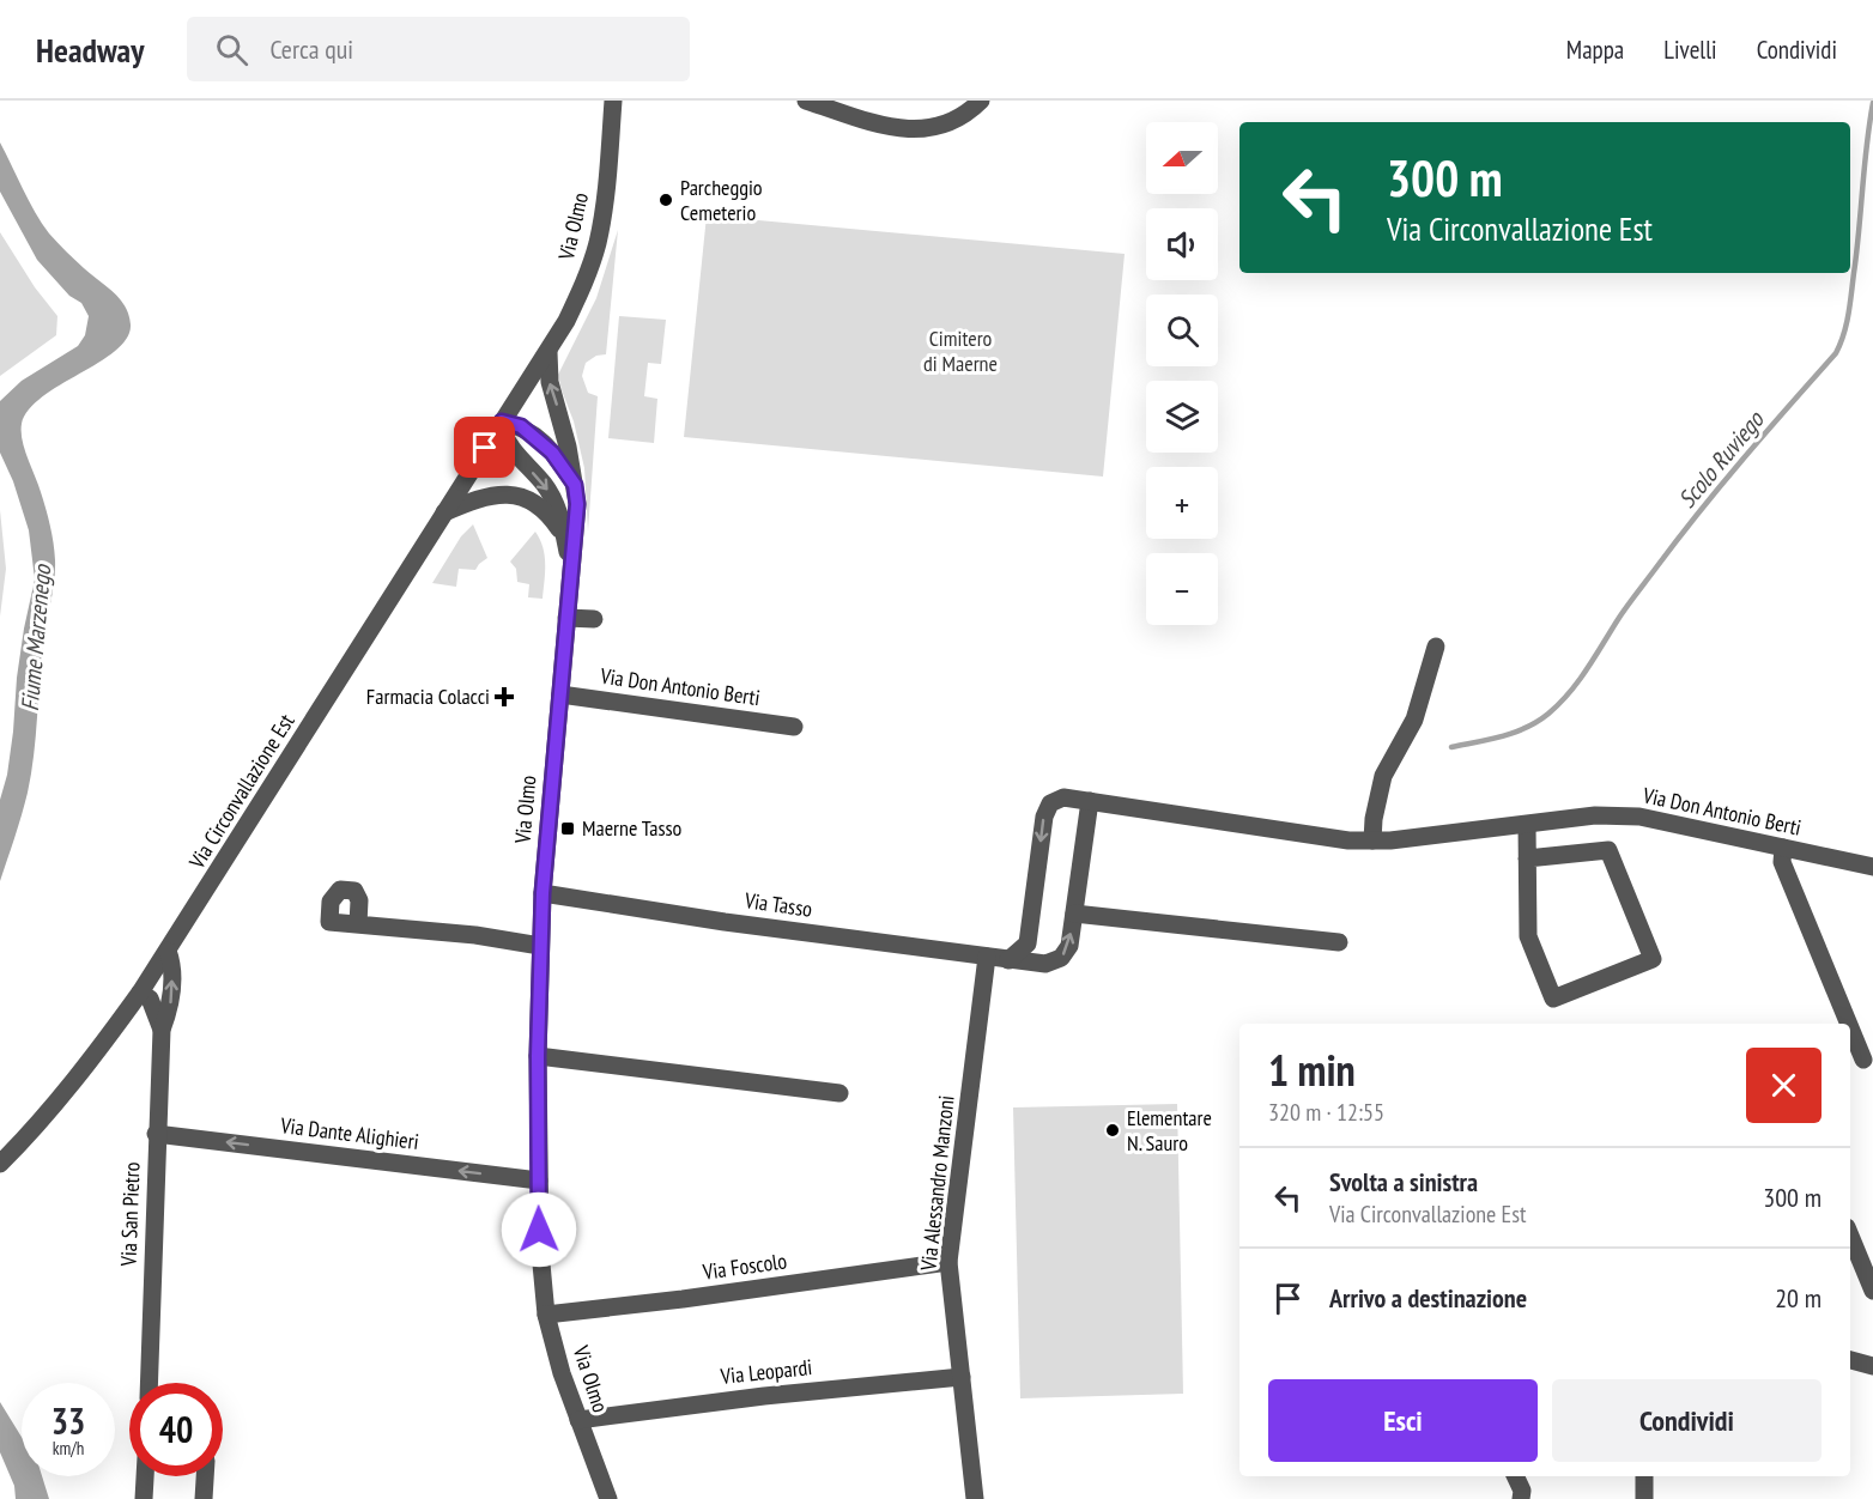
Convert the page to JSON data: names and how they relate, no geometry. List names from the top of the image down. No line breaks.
{"streets":{"street":["Via Olmo","Via Don Antonio Berti","Via Circonvallazione Est","Via Tasso","Via Dante Alighieri","Via Alessandro Manzoni","Via San Pietro","Via Foscolo","Via Leopardi"]},"crossings":[["Via Olmo","Via Don Antonio Berti"],["Via Olmo","Via Circonvallazione Est"],["Via Olmo","Via Tasso"],["Via Olmo","Via Dante Alighieri"],["Via Olmo","Via Foscolo"],["Via Olmo","Via Leopardi"],["Via Circonvallazione Est","Via San Pietro"],["Via Tasso","Via Alessandro Manzoni"],["Via Dante Alighieri","Via San Pietro"],["Via Alessandro Manzoni","Via Foscolo"],["Via Alessandro Manzoni","Via Leopardi"]],"one_way":["Via Dante Alighieri"],"water":["Scolo Ruviego","Fiume Marzenego"],"parks":["Cimitero di Maerne"],"places":{"other":["Parcheggio Cemeterio","Elementare N. Sauro"],"health":["Farmacia Colacci"],"transit":["Maerne Tasso"]},"north":"left","page":{"header":"Headway","search":"Cerca qui","nav":["Mappa","Livelli","Condividi"],"map_buttons":["+","−"],"turn":["300 m","Via Circonvallazione Est"],"heading":["1 min","320 m · 12:55"],"list":[{"name":"Svolta a sinistra","note":"Via Circonvallazione Est","value":"300 m"},{"name":"Arrivo a destinazione","value":"20 m"}],"buttons":["Esci","Condividi"],"speed":"33 km/h","limit":"40"}}
